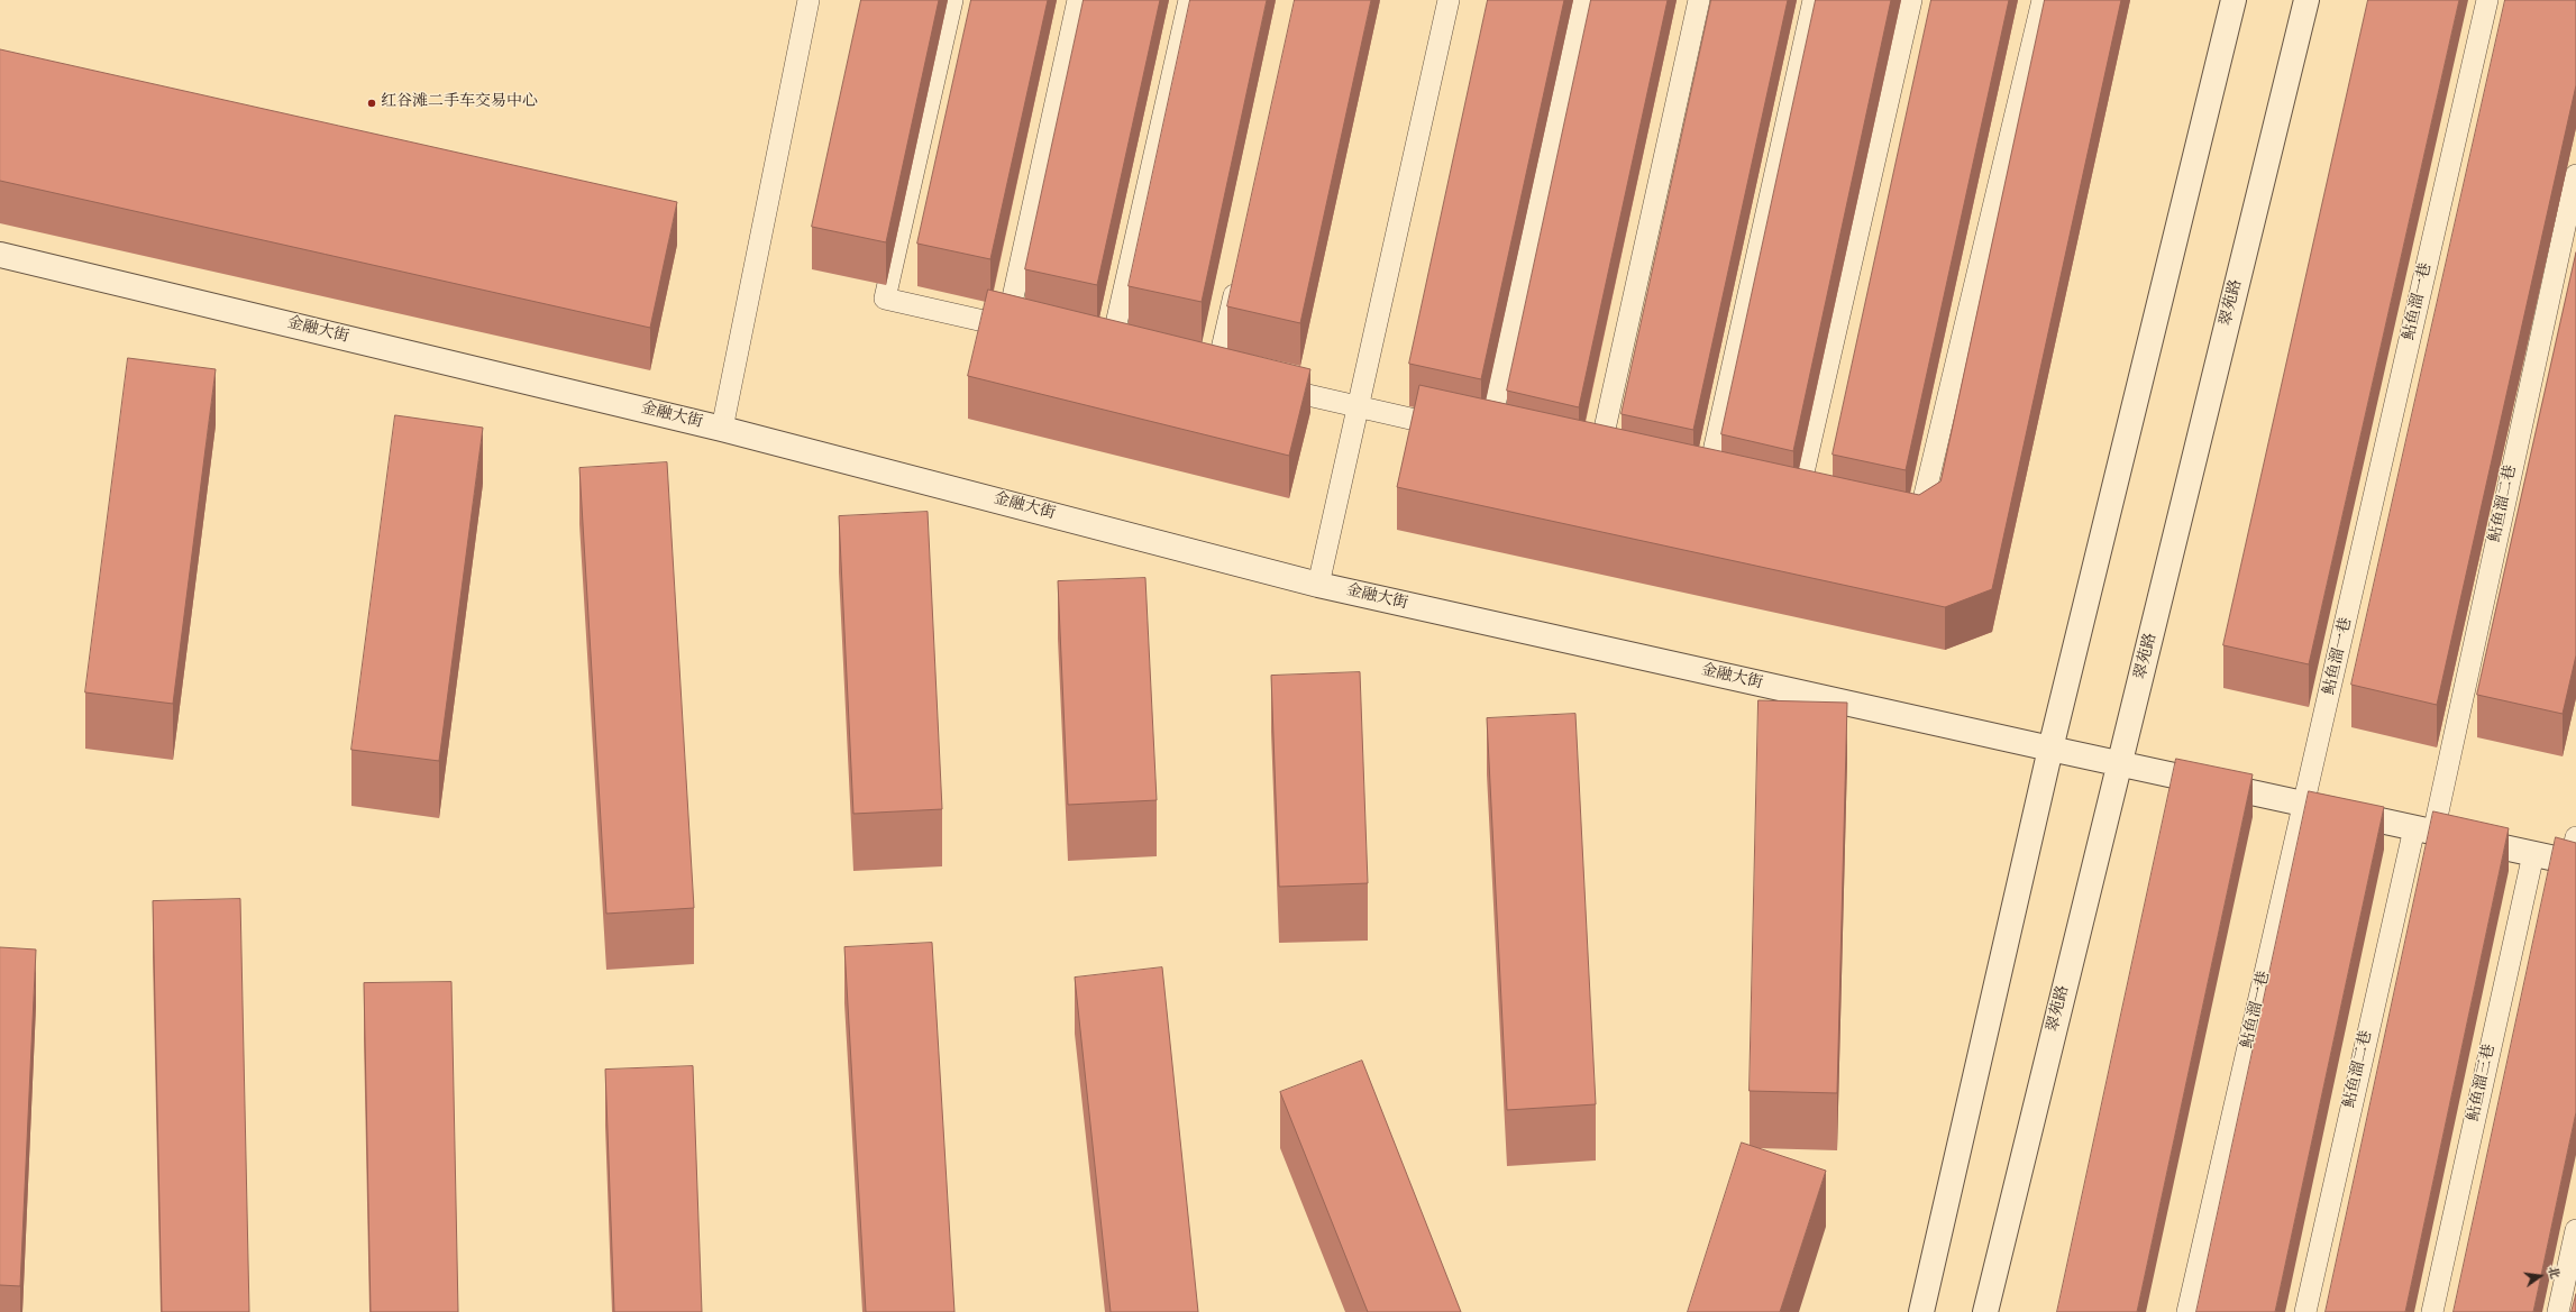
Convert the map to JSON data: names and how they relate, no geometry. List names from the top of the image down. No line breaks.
{"streets":{"street":["翠苑路","金融大街"],"lane":["鲇鱼溜一巷","鲇鱼溜二巷","鲇鱼溜三巷"]},"crossings":[["鲇鱼溜一巷","金融大街"],["翠苑路","金融大街"],["金融大街","鲇鱼溜二巷"],["金融大街","鲇鱼溜三巷"]],"places":["红谷滩二手车交易中心"],"north":"right"}
